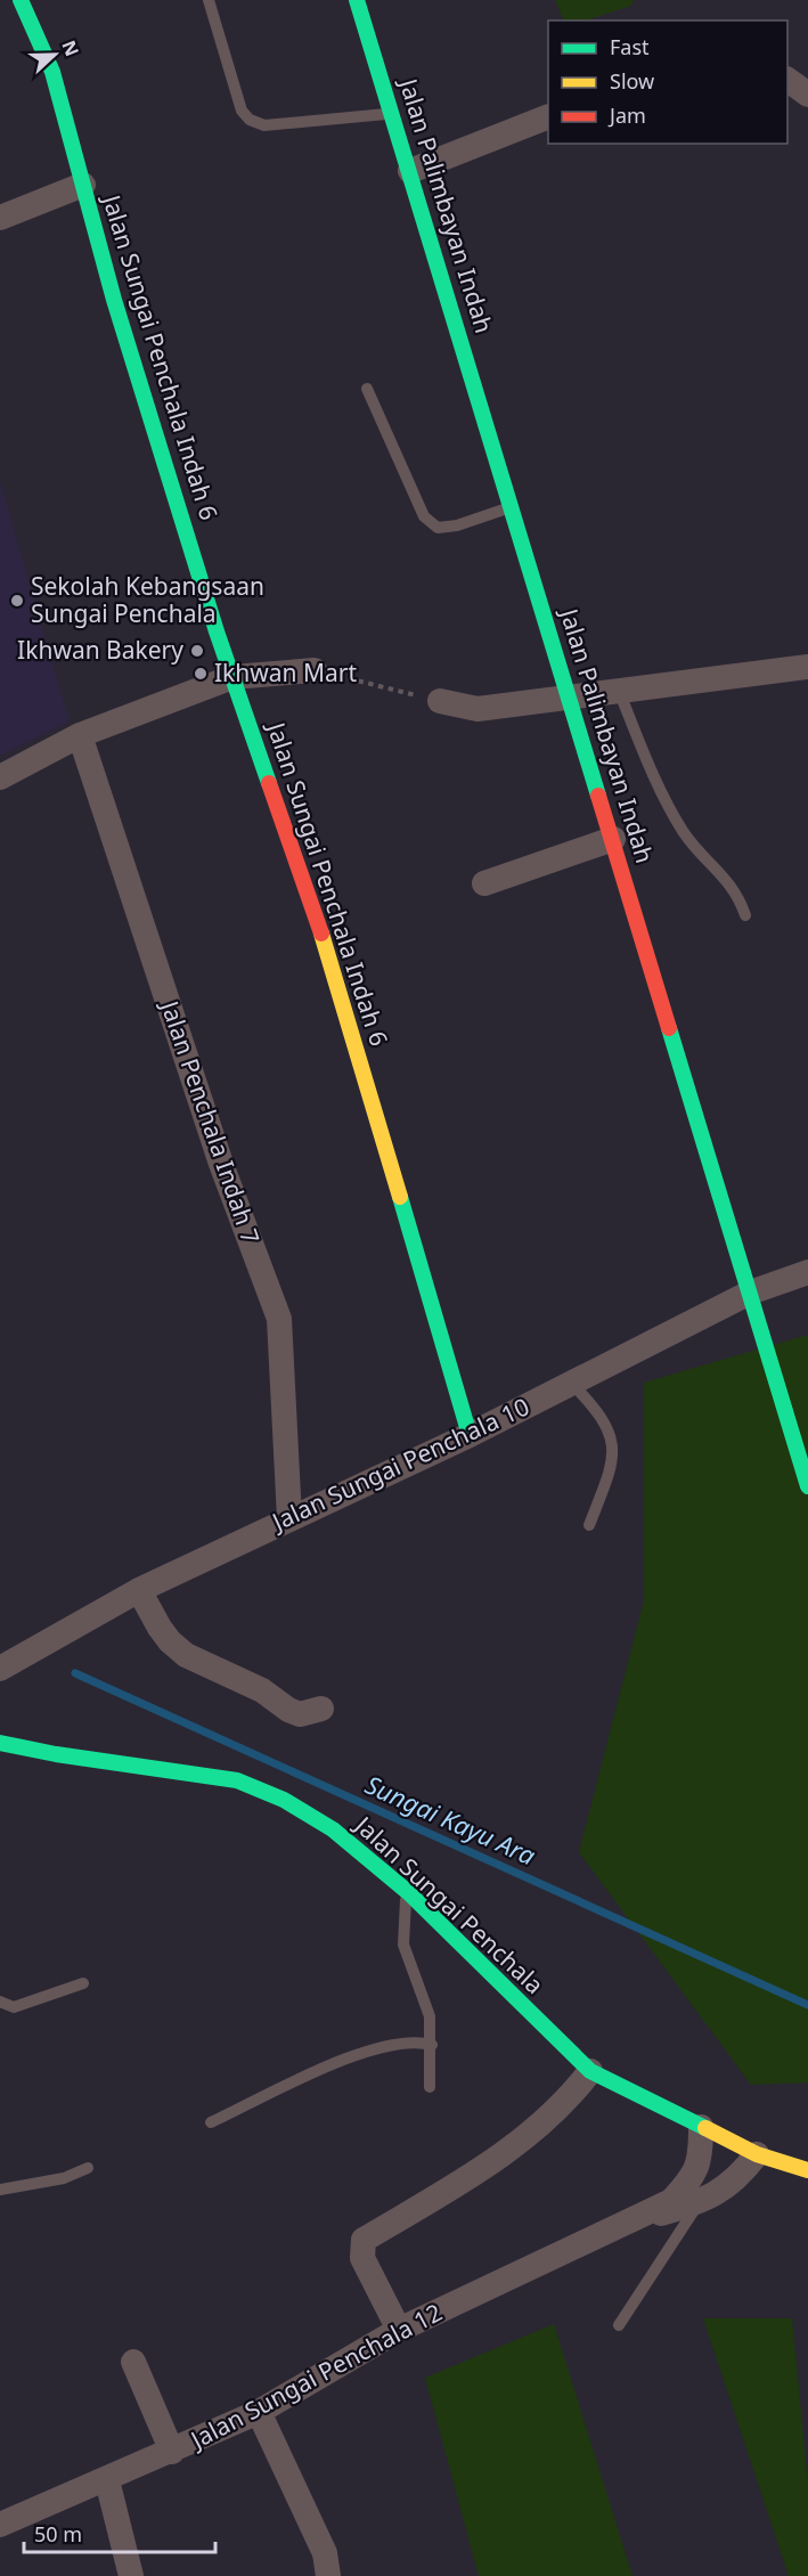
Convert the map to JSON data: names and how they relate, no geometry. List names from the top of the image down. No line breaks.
{"streets":{"street":["Jalan Palimbayan Indah","Jalan Sungai Penchala Indah 6","Jalan Penchala Indah 7","Jalan Sungai Penchala 10","Jalan Sungai Penchala","Jalan Sungai Penchala 12"]},"crossings":[["Jalan Palimbayan Indah","Jalan Sungai Penchala 10"],["Jalan Sungai Penchala Indah 6","Jalan Sungai Penchala 10"],["Jalan Penchala Indah 7","Jalan Sungai Penchala 10"],["Jalan Sungai Penchala","Jalan Sungai Penchala 12"]],"water":["Sungai Kayu Ara"],"places":["Sekolah Kebangsaan Sungai Penchala","Ikhwan Bakery","Ikhwan Mart"],"legend":["Fast","Slow","Jam"],"scale_bar":"50 m","north":"right"}
